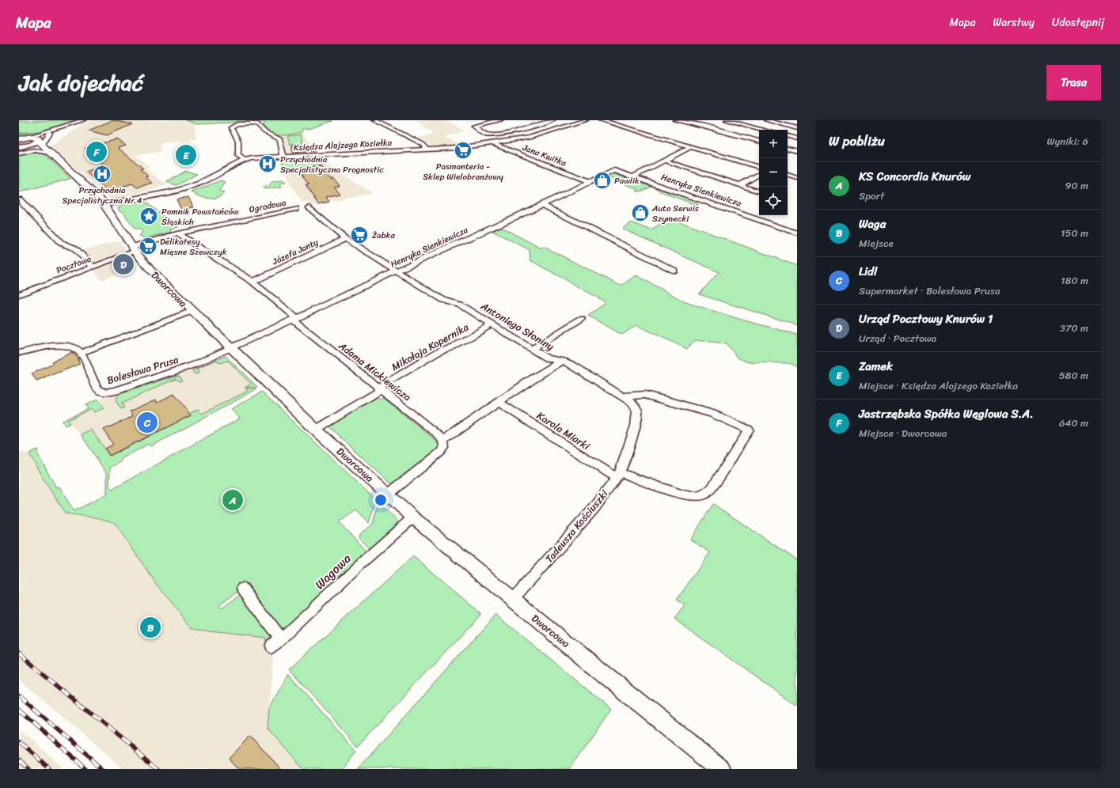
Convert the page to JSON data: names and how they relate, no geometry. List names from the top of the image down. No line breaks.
{"streets":{"main road":["Dworcowa"],"street":["Księdza Alojzego Koziełka","Jana Kwitka","Henryka Sienkiewicza","Ogrodowa","Józefa Janty","Pocztowa","Antoniego Słoniny","Mikołaja Kopernika","Bolesława Prusa","Adama Mickiewicza","Karola Miarki","Tadeusza Kościuszki","Wagowa"]},"crossings":[["Księdza Alojzego Koziełka","Jana Kwitka"],["Księdza Alojzego Koziełka","Dworcowa"],["Jana Kwitka","Henryka Sienkiewicza"],["Henryka Sienkiewicza","Dworcowa"],["Henryka Sienkiewicza","Antoniego Słoniny"],["Henryka Sienkiewicza","Bolesława Prusa"],["Henryka Sienkiewicza","Adama Mickiewicza"],["Ogrodowa","Pocztowa"],["Ogrodowa","Dworcowa"],["Ogrodowa","Adama Mickiewicza"],["Józefa Janty","Antoniego Słoniny"],["Józefa Janty","Adama Mickiewicza"],["Pocztowa","Dworcowa"],["Dworcowa","Mikołaja Kopernika"],["Dworcowa","Bolesława Prusa"],["Dworcowa","Tadeusza Kościuszki"],["Dworcowa","Wagowa"],["Antoniego Słoniny","Mikołaja Kopernika"],["Antoniego Słoniny","Karola Miarki"],["Antoniego Słoniny","Tadeusza Kościuszki"],["Mikołaja Kopernika","Adama Mickiewicza"],["Karola Miarki","Tadeusza Kościuszki"]],"places":{"supermarket":["Pasmanteria - Sklep Wielobranżowy","Żabka","Delikatesy Mięsne Szewczyk"],"hospital":["Przychodnia Specjalistyczna Prognostic","Przychodnia Specjalistyczna Nr 4"],"shop":["Pawlik","Auto Serwis Szymecki"],"place":["Pomnik Powstańców Śląskich"]},"page":{"header":"Mapa","nav":["Mapa","Warstwy","Udostępnij"],"title":"Jak dojechać","buttons":"Trasa","heading":["W pobliżu","Wyniki: 6"],"map_buttons":["+","−"],"pins":["F","E","D","C","A","B"],"list":[{"mark":"A","name":"KS Concordia Knurów","note":"Sport","value":"90 m"},{"mark":"B","name":"Waga","note":"Miejsce","value":"150 m"},{"mark":"C","name":"Lidl","note":"Supermarket · Bolesława Prusa","value":"180 m"},{"mark":"D","name":"Urząd Pocztowy Knurów 1","note":"Urząd · Pocztowa","value":"370 m"},{"mark":"E","name":"Zamek","note":"Miejsce · Księdza Alojzego Koziełka","value":"580 m"},{"mark":"F","name":"Jastrzębska Spółka Węglowa S.A.","note":"Miejsce · Dworcowa","value":"640 m"}]}}
